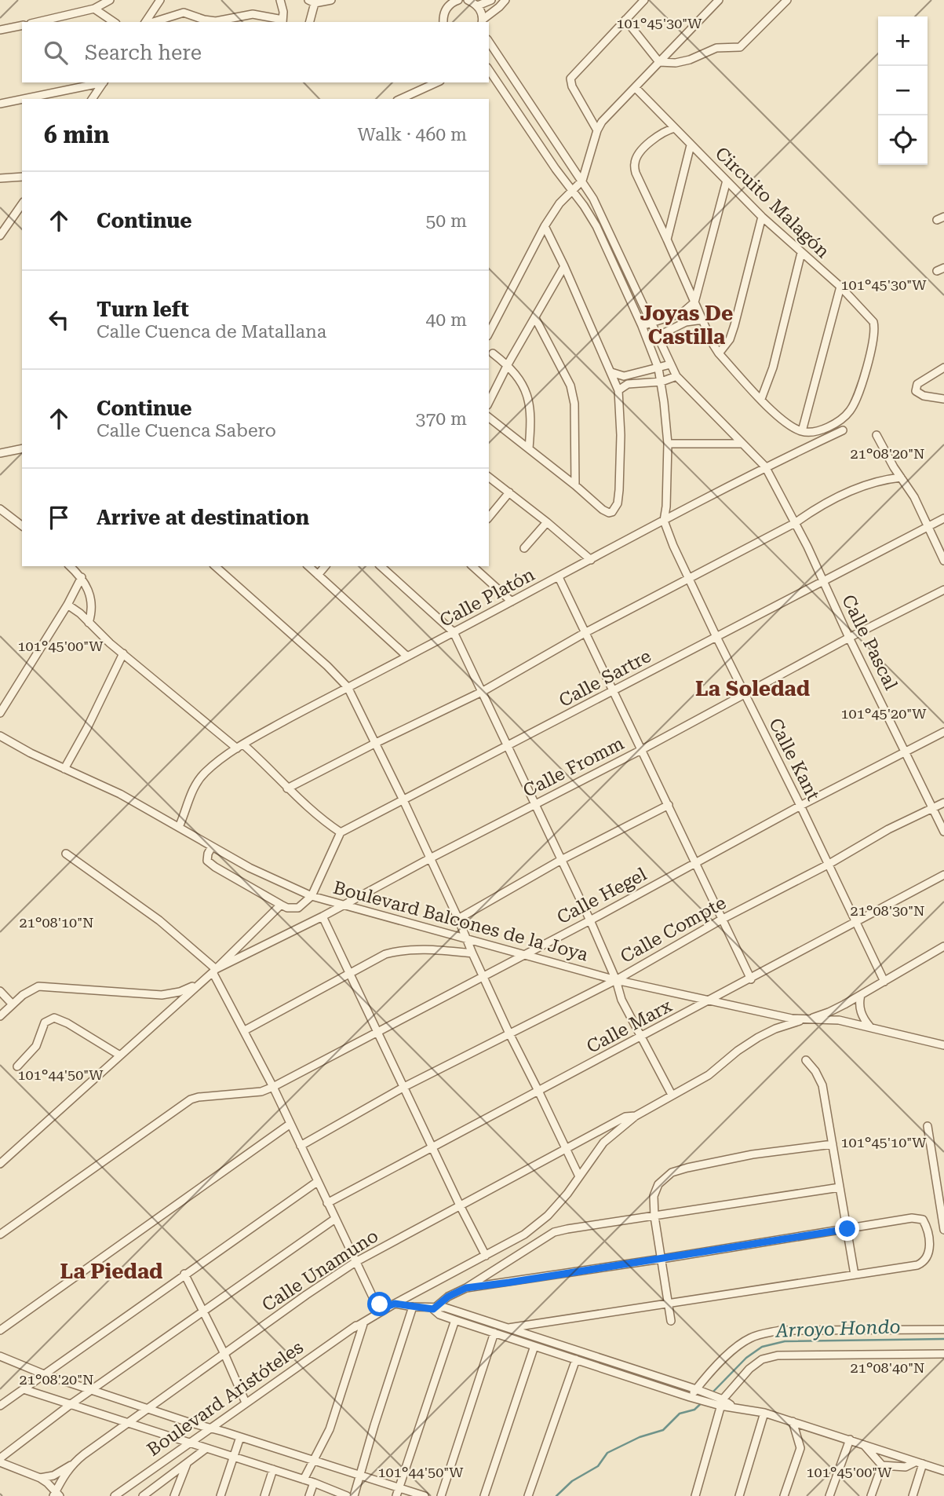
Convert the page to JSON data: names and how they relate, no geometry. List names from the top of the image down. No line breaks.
{"streets":{"street":["Circuito Malagón","Calle Platón","Calle Pascal","Calle Sartre","Calle Kant","Calle Fromm","Calle Hegel","Boulevard Balcones de la Joya","Calle Compte","Calle Marx","Calle Unamuno","Boulevard Aristóteles"]},"crossings":[["Calle Platón","Calle Pascal"],["Calle Platón","Calle Kant"],["Calle Platón","Boulevard Balcones de la Joya"],["Calle Pascal","Calle Sartre"],["Calle Pascal","Calle Fromm"],["Calle Pascal","Calle Hegel"],["Calle Pascal","Calle Compte"],["Calle Sartre","Calle Kant"],["Calle Kant","Calle Fromm"],["Calle Kant","Calle Hegel"],["Calle Kant","Calle Compte"],["Calle Kant","Calle Marx"],["Calle Kant","Boulevard Aristóteles"],["Calle Fromm","Boulevard Balcones de la Joya"],["Calle Hegel","Boulevard Balcones de la Joya"],["Boulevard Balcones de la Joya","Calle Compte"],["Boulevard Balcones de la Joya","Calle Marx"],["Boulevard Balcones de la Joya","Boulevard Aristóteles"],["Calle Unamuno","Boulevard Aristóteles"]],"districts":["Joyas De Castilla","La Soledad","La Piedad"],"water":["Arroyo Hondo"],"page":{"map_buttons":["+","−"],"search":"Search here","heading":["6 min","Walk · 460 m"],"list":[["Continue","50 m"],["Turn left","Calle Cuenca de Matallana","40 m"],["Continue","Calle Cuenca Sabero","370 m"],"Arrive at destination"]},"coordinates":["101°45'30\"W","21°08'20\"N","101°45'00\"W","101°45'20\"W","21°08'30\"N","21°08'10\"N","101°44'50\"W","101°45'10\"W","21°08'40\"N"]}
